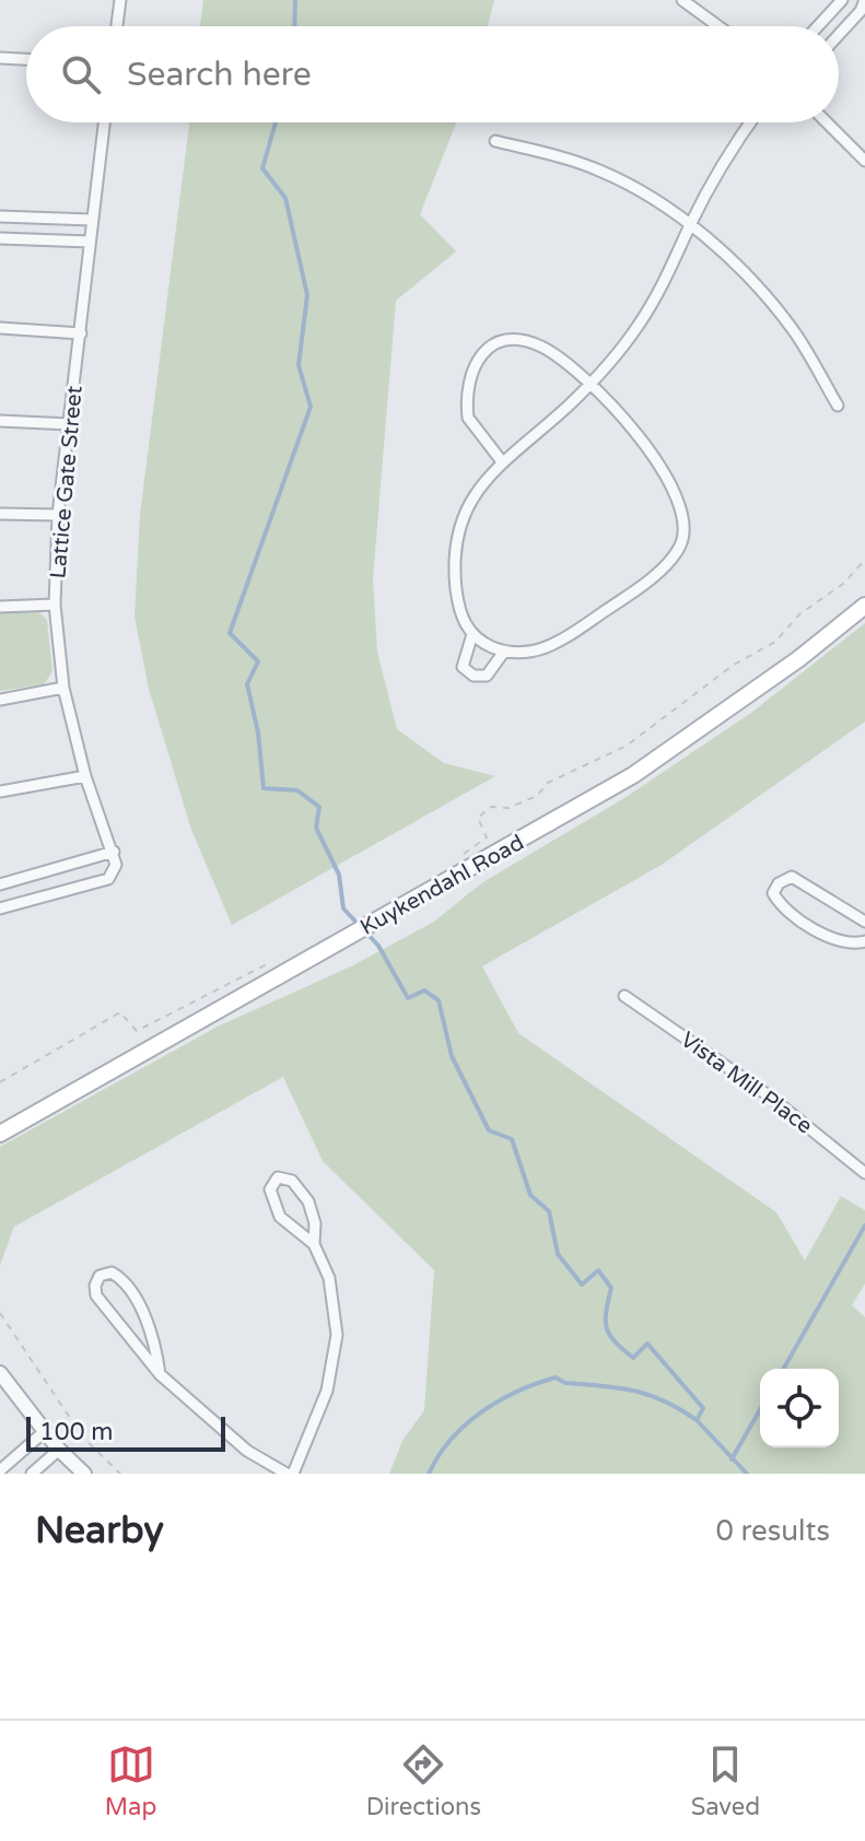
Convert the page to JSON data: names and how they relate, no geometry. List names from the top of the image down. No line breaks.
{"streets":{"main road":["Kuykendahl Road"],"street":["Lattice Gate Street","Vista Mill Place"]},"scale_bar":"100 m","page":{"search":"Search here","scale":"100 m","heading":["Nearby","0 results"],"nav":["Map","Directions","Saved"]}}
